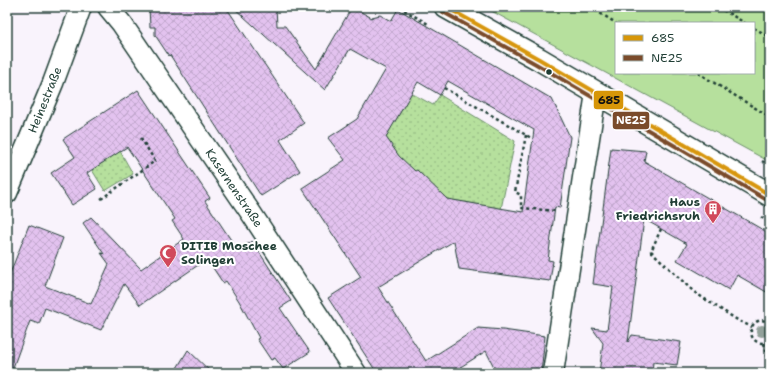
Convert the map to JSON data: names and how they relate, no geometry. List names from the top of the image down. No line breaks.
{"streets":{"street":["Heinestraße","Kasernenstraße"]},"places":{"building":["Haus Friedrichsruh"],"mosque":["DITIB Moschee Solingen"]},"lines":["transit line 685","transit line NE25"],"legend":["685","NE25"]}
